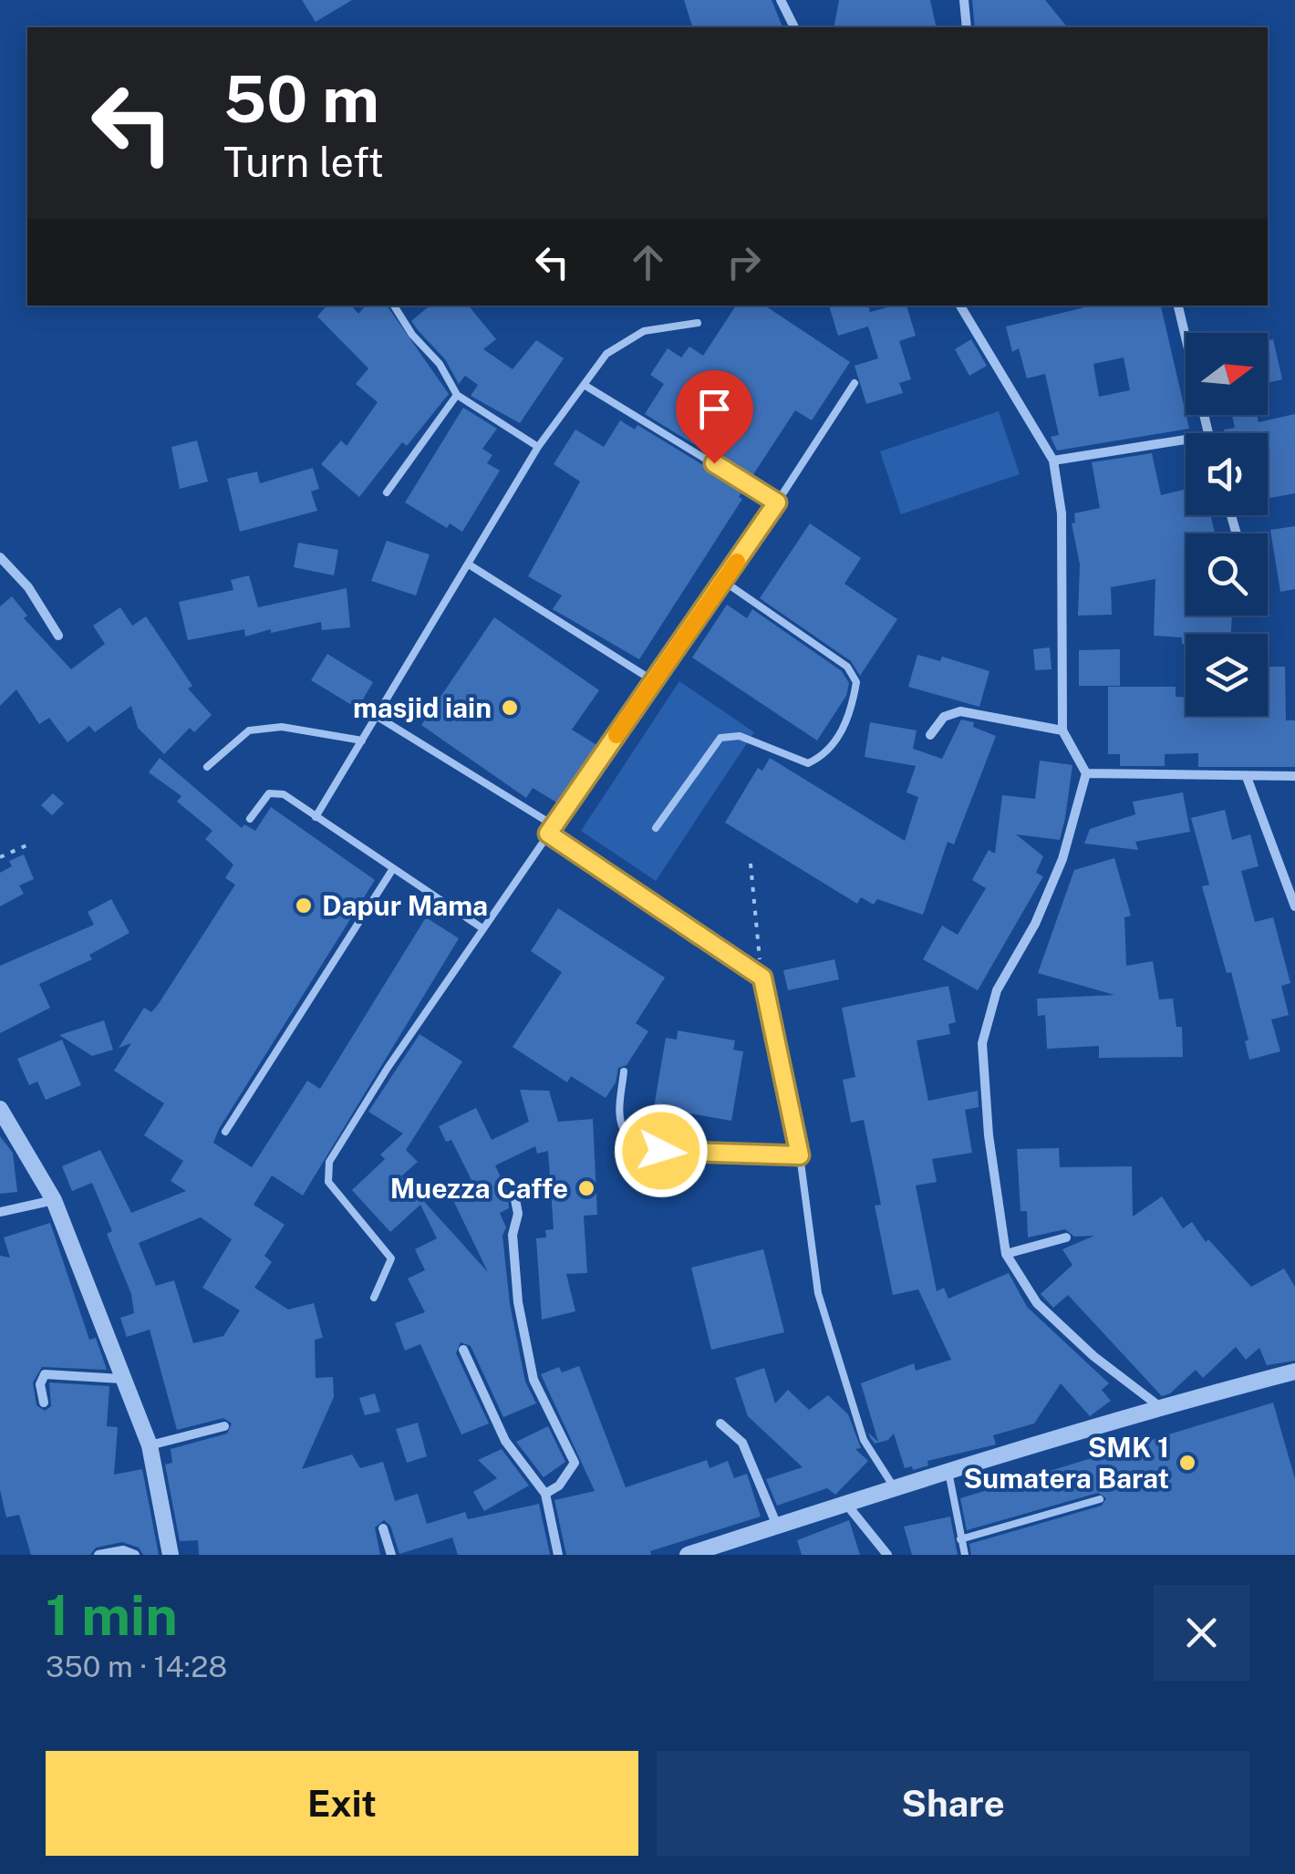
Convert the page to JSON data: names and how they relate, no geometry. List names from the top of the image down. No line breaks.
{"places":["masjid iain","Dapur Mama","Muezza Caffe","SMK 1 Sumatera Barat"],"north":"right","page":{"turn":["50 m","Turn left"],"heading":["1 min","350 m · 14:28"],"buttons":["Exit","Share"]}}
